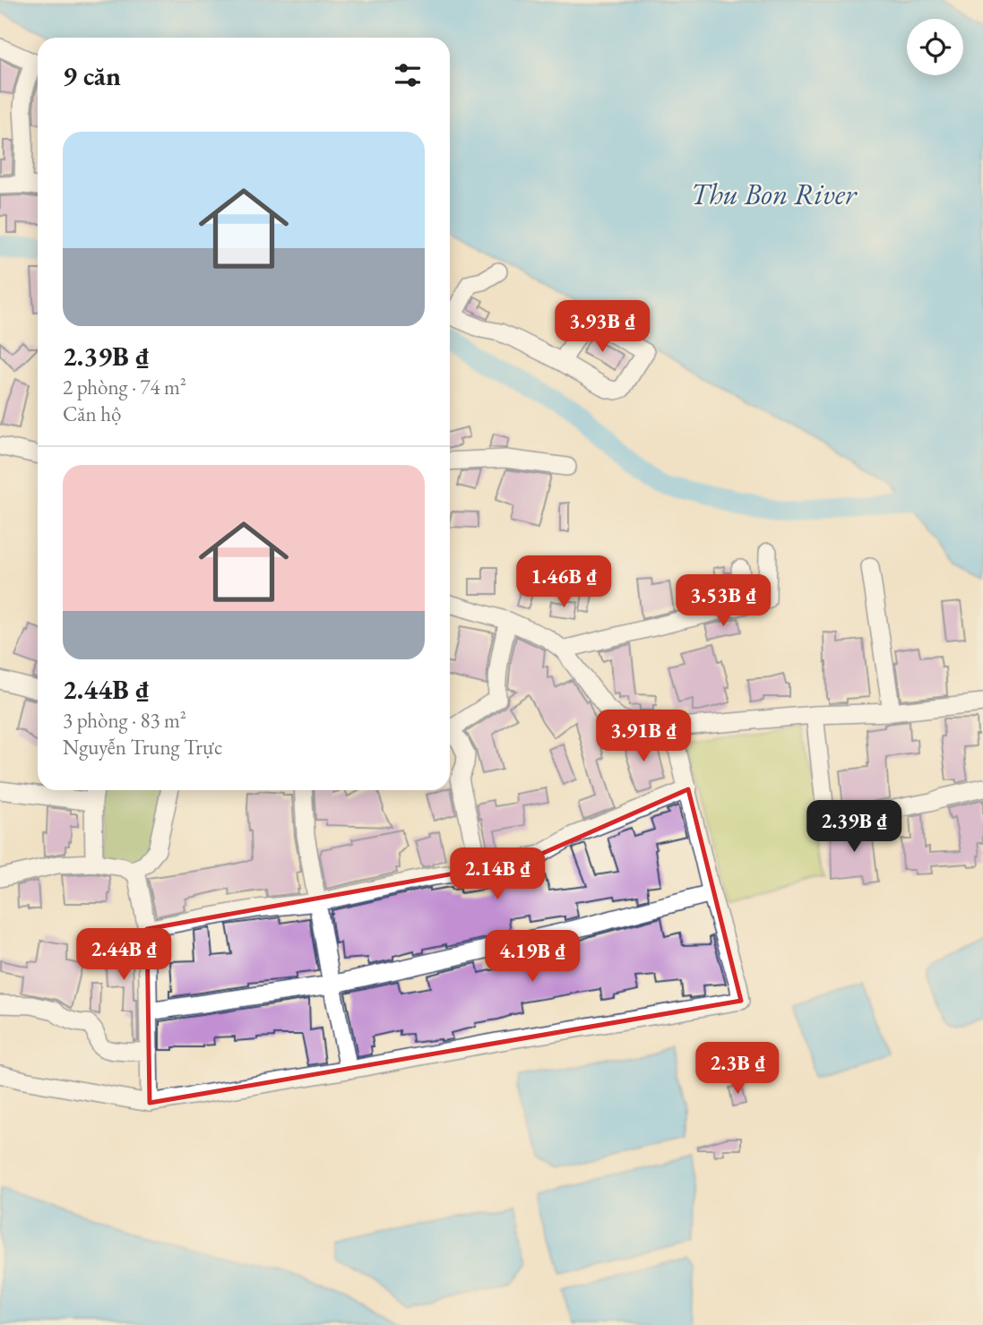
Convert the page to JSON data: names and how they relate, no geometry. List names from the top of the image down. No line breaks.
{"water":["Thu Bon River"],"page":{"heading":"9 căn","list":[{"name":"2.39B ₫","note":"2 phòng · 74 m² · Căn hộ"},{"name":"2.44B ₫","note":"3 phòng · 83 m² · Nguyễn Trung Trực"}],"price":["3.93B ₫","1.46B ₫","3.53B ₫","3.91B ₫","2.39B ₫","2.14B ₫","2.44B ₫","4.19B ₫","2.3B ₫"]}}
